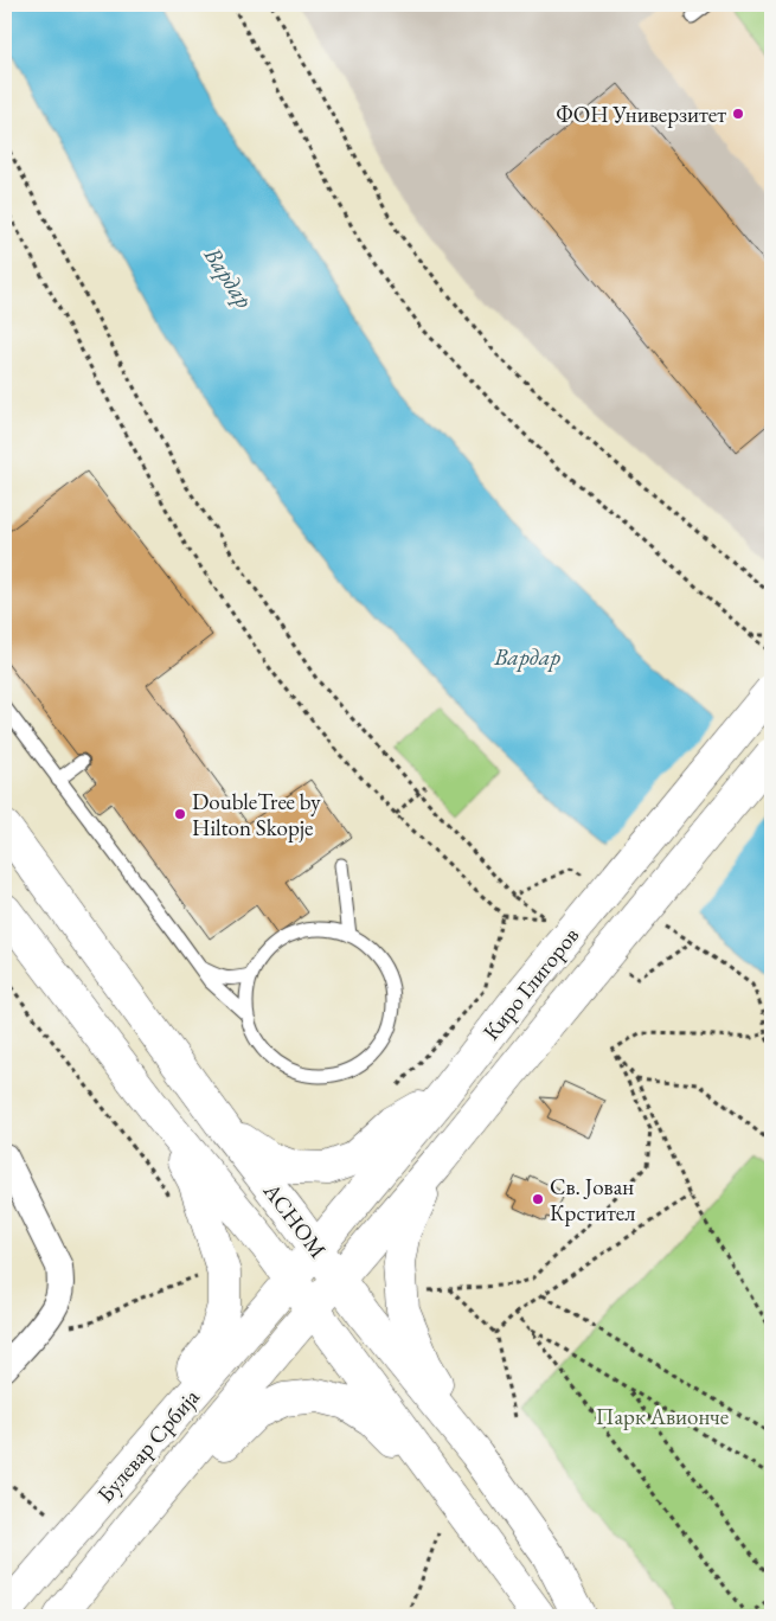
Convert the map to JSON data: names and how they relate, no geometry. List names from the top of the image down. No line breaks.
{"streets":{"street":["Киро Глигоров","АСНОМ","Булевар Србија"]},"crossings":[["Киро Глигоров","АСНОМ"],["Киро Глигоров","Булевар Србија"],["АСНОМ","Булевар Србија"]],"water":["Вардар"],"parks":["Парк Авионче"],"places":["ФОН Универзитет","DoubleTree by Hilton Skopje","Св. Јован Крстител"]}
